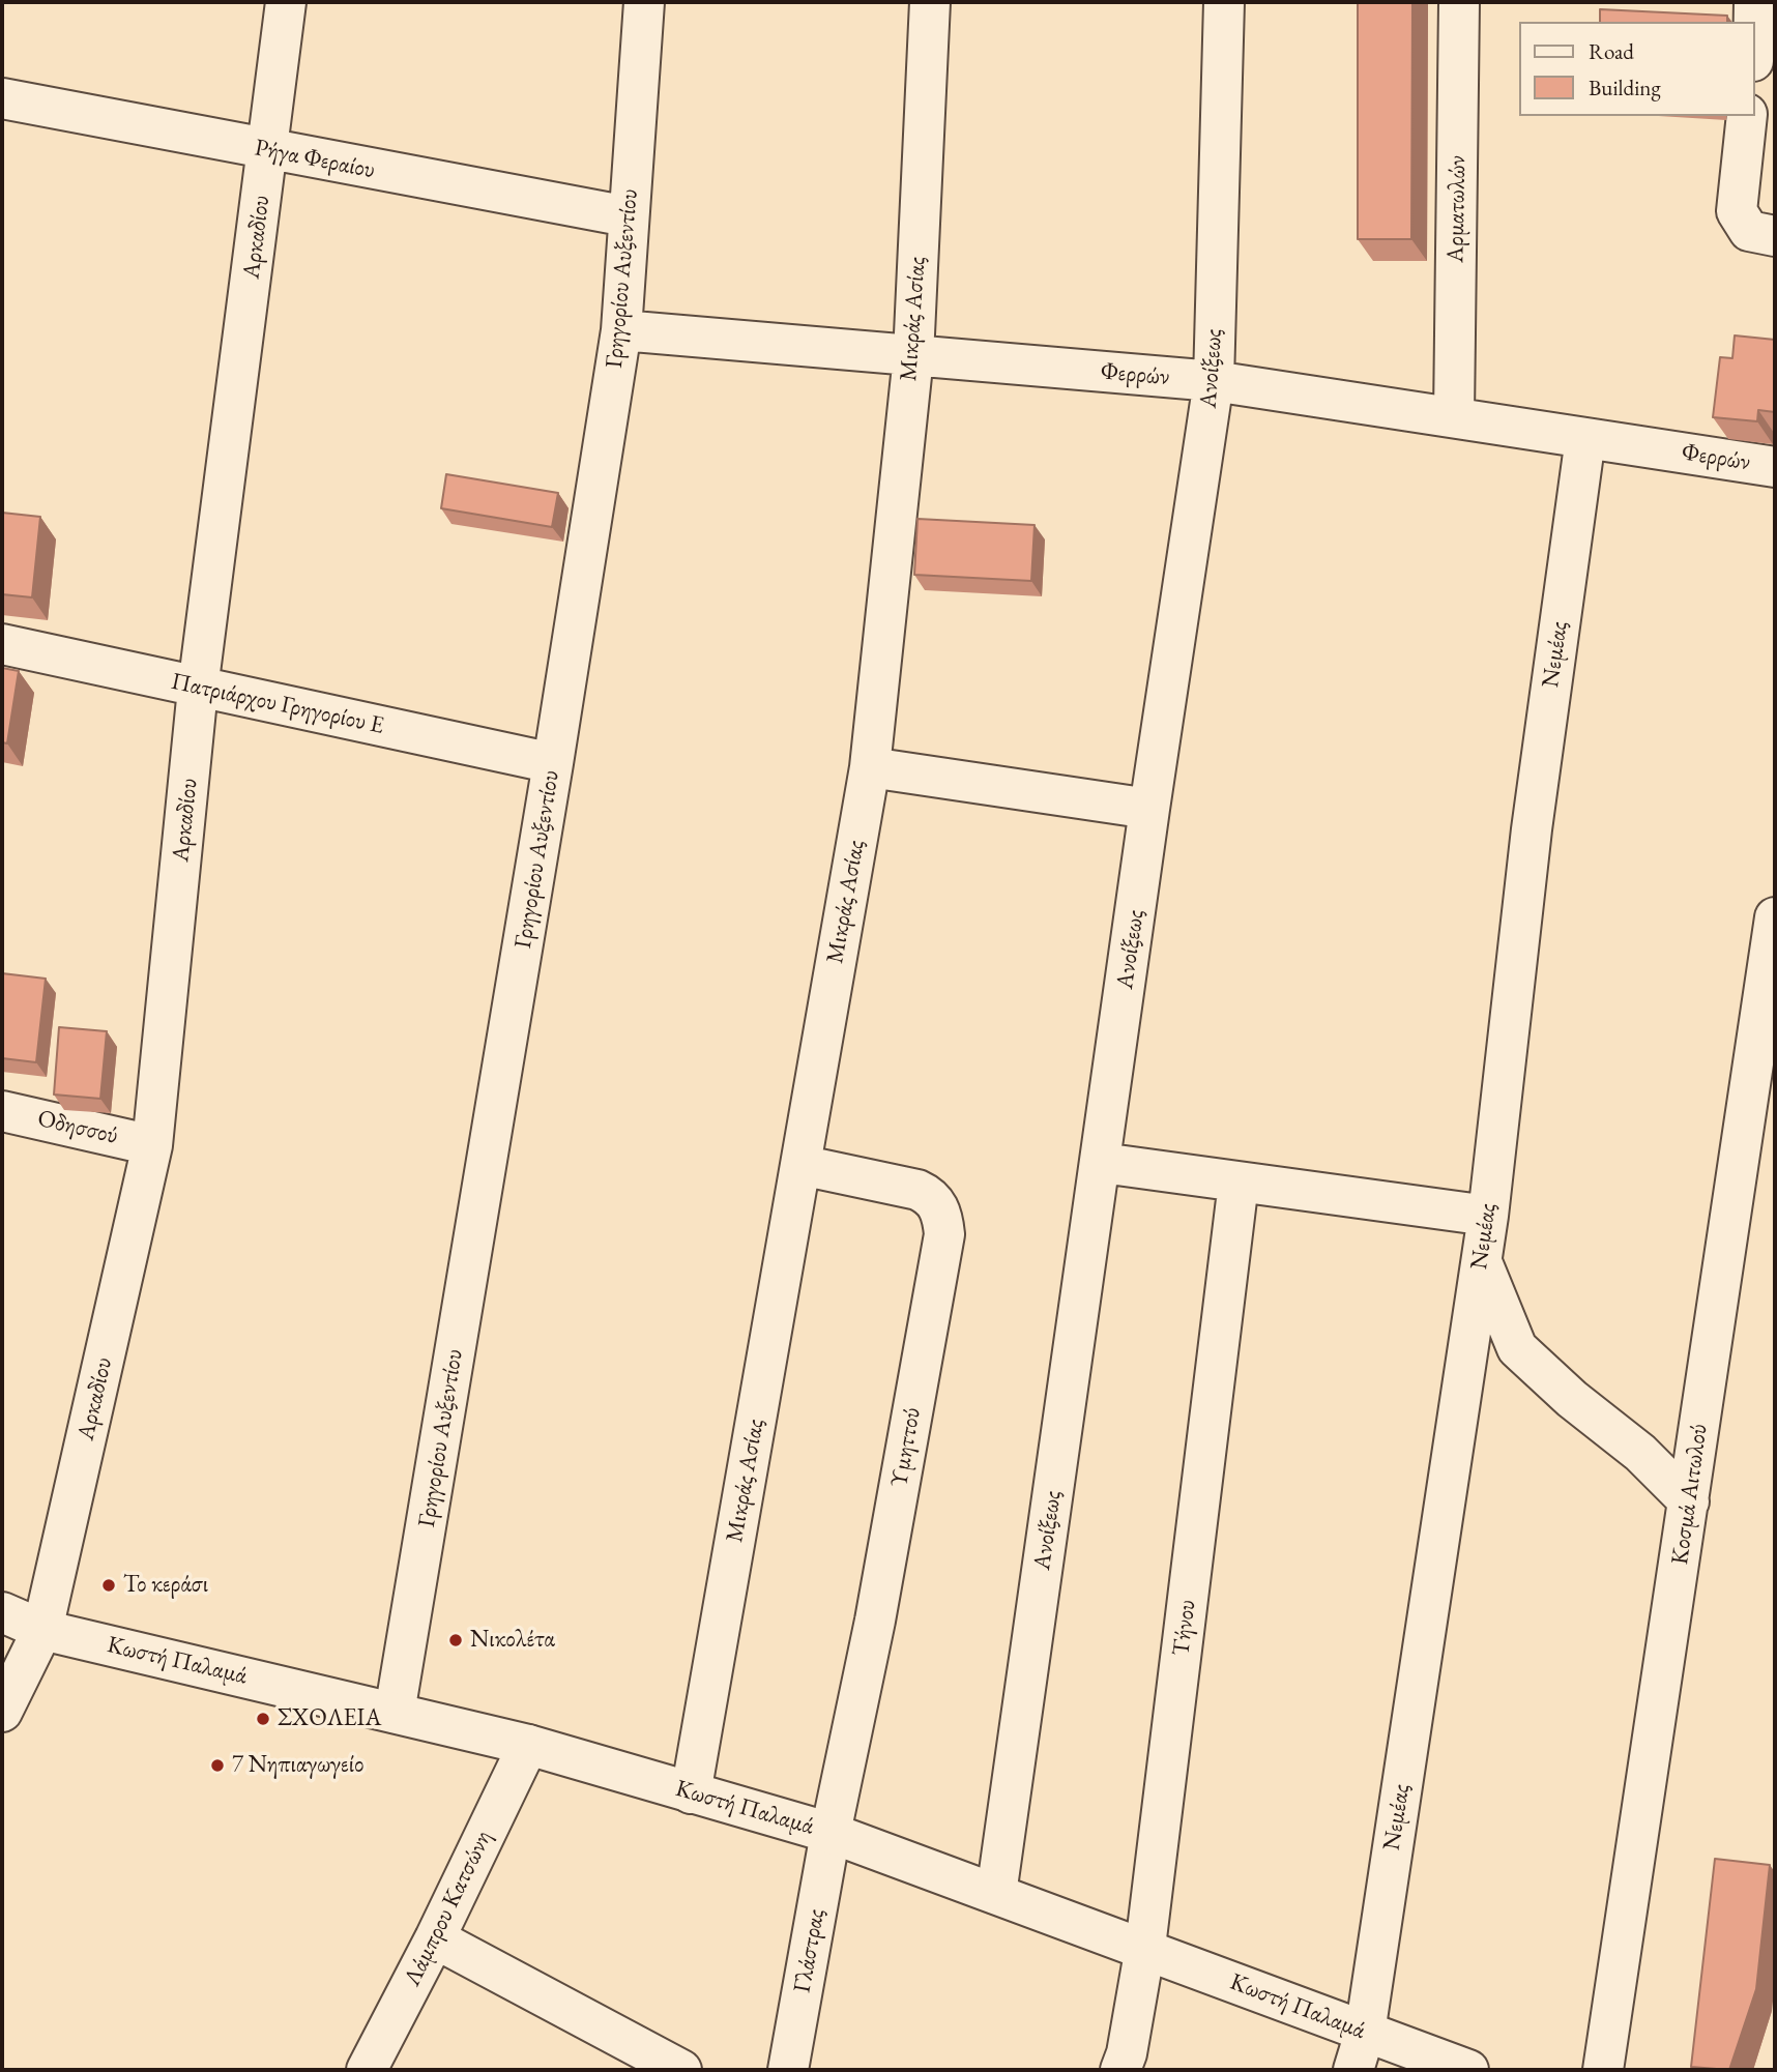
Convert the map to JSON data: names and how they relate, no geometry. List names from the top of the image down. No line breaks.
{"streets":{"street":["Ρήγα Φεραίου","Αρματωλών","Αρκαδίου","Γρηγορίου Αυξεντίου","Μικράς Ασίας","Ανοίξεως","Φερρών","Νεμέας","Πατριάρχου Γρηγορίου Ε","Οδησσού","Υμηττού","Κοσμά Αιτωλού","Τήνου","Κωστή Παλαμά","Λάμπρου Κατσώνη","Γλάστρας"]},"crossings":[["Ρήγα Φεραίου","Αρκαδίου"],["Ρήγα Φεραίου","Γρηγορίου Αυξεντίου"],["Αρματωλών","Φερρών"],["Αρκαδίου","Πατριάρχου Γρηγορίου Ε"],["Αρκαδίου","Οδησσού"],["Αρκαδίου","Κωστή Παλαμά"],["Γρηγορίου Αυξεντίου","Φερρών"],["Γρηγορίου Αυξεντίου","Πατριάρχου Γρηγορίου Ε"],["Γρηγορίου Αυξεντίου","Κωστή Παλαμά"],["Μικράς Ασίας","Φερρών"],["Μικράς Ασίας","Υμηττού"],["Μικράς Ασίας","Κωστή Παλαμά"],["Ανοίξεως","Φερρών"],["Ανοίξεως","Κωστή Παλαμά"],["Φερρών","Νεμέας"],["Νεμέας","Κωστή Παλαμά"],["Υμηττού","Κωστή Παλαμά"],["Υμηττού","Γλάστρας"],["Τήνου","Κωστή Παλαμά"],["Κωστή Παλαμά","Λάμπρου Κατσώνη"],["Κωστή Παλαμά","Γλάστρας"]],"places":["Το κεράσι","Νικολέτα","ΣΧΟΛΕΙΑ","7 Νηπιαγωγείο"],"legend":["Road","Building"]}
